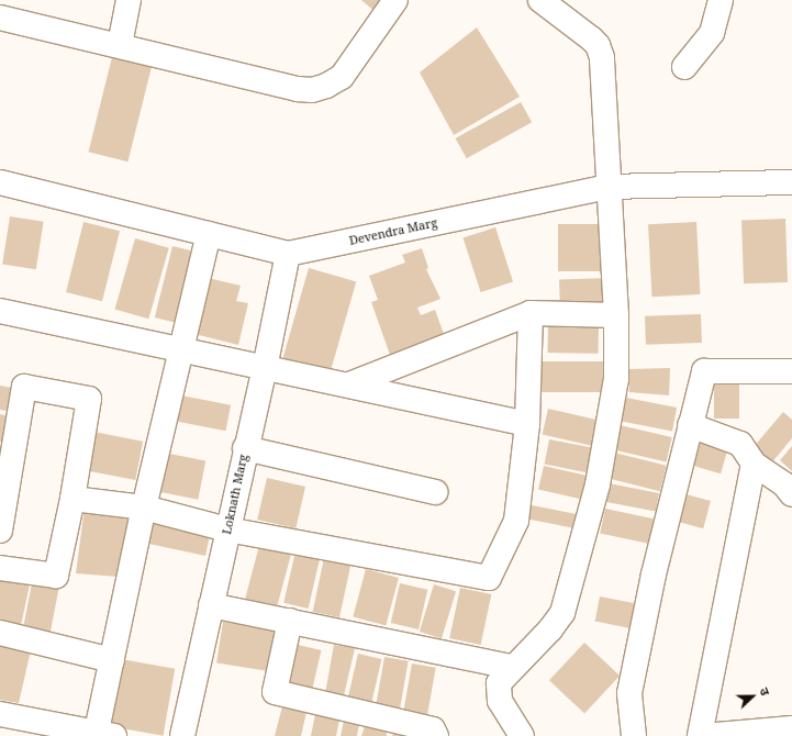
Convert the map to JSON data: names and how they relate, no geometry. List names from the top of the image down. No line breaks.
{"streets":{"street":["Devendra Marg","Loknath Marg"]},"crossings":[["Devendra Marg","Loknath Marg"]],"north":"right"}
